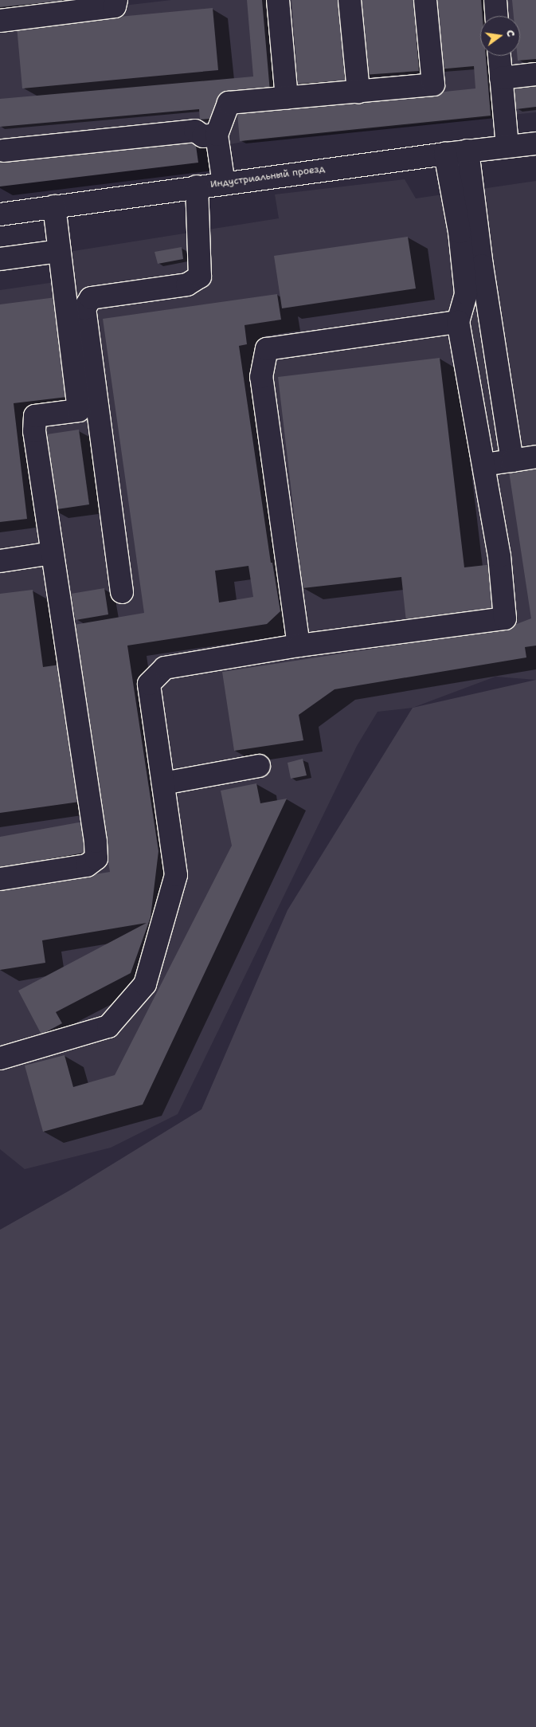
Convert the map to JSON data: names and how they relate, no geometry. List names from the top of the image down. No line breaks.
{"streets":{"street":["Индустриальный проезд"]},"north":"right"}
